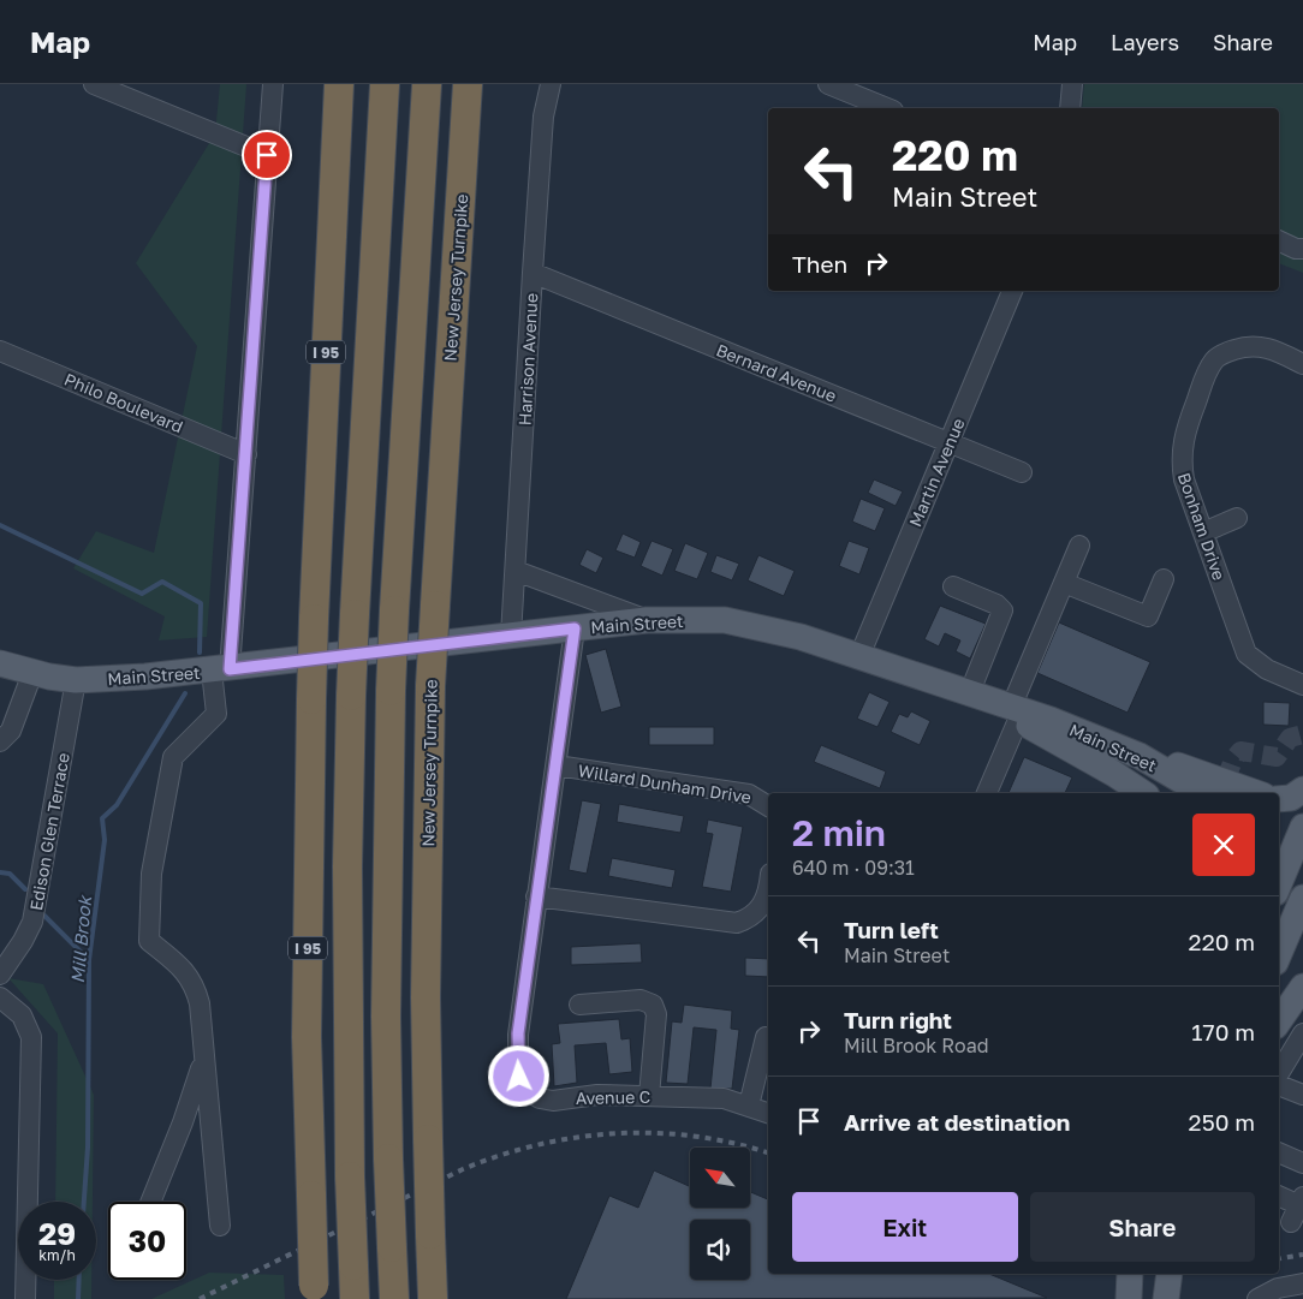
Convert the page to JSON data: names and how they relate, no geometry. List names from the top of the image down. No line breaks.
{"streets":{"highway":["New Jersey Turnpike","I 95"],"main road":["Main Street"],"street":["Harrison Avenue","Bernard Avenue","Philo Boulevard","Martin Avenue","Bonham Drive","Willard Dunham Drive","Edison Glen Terrace","Avenue C"]},"crossings":[["Harrison Avenue","Bernard Avenue"],["Harrison Avenue","Main Street"],["Bernard Avenue","Martin Avenue"],["Martin Avenue","Main Street"],["Main Street","Edison Glen Terrace"],["Main Street","Avenue C"],["Willard Dunham Drive","Avenue C"]],"water":["Mill Brook"],"north":"top left","page":{"header":"Map","nav":["Map","Layers","Share"],"turn":["220 m","Main Street"],"then":"Then","heading":["2 min","640 m · 09:31"],"list":[{"name":"Turn left","note":"Main Street","value":"220 m"},{"name":"Turn right","note":"Mill Brook Road","value":"170 m"},{"name":"Arrive at destination","value":"250 m"}],"buttons":["Exit","Share"],"speed":"29 km/h","limit":"30"}}
